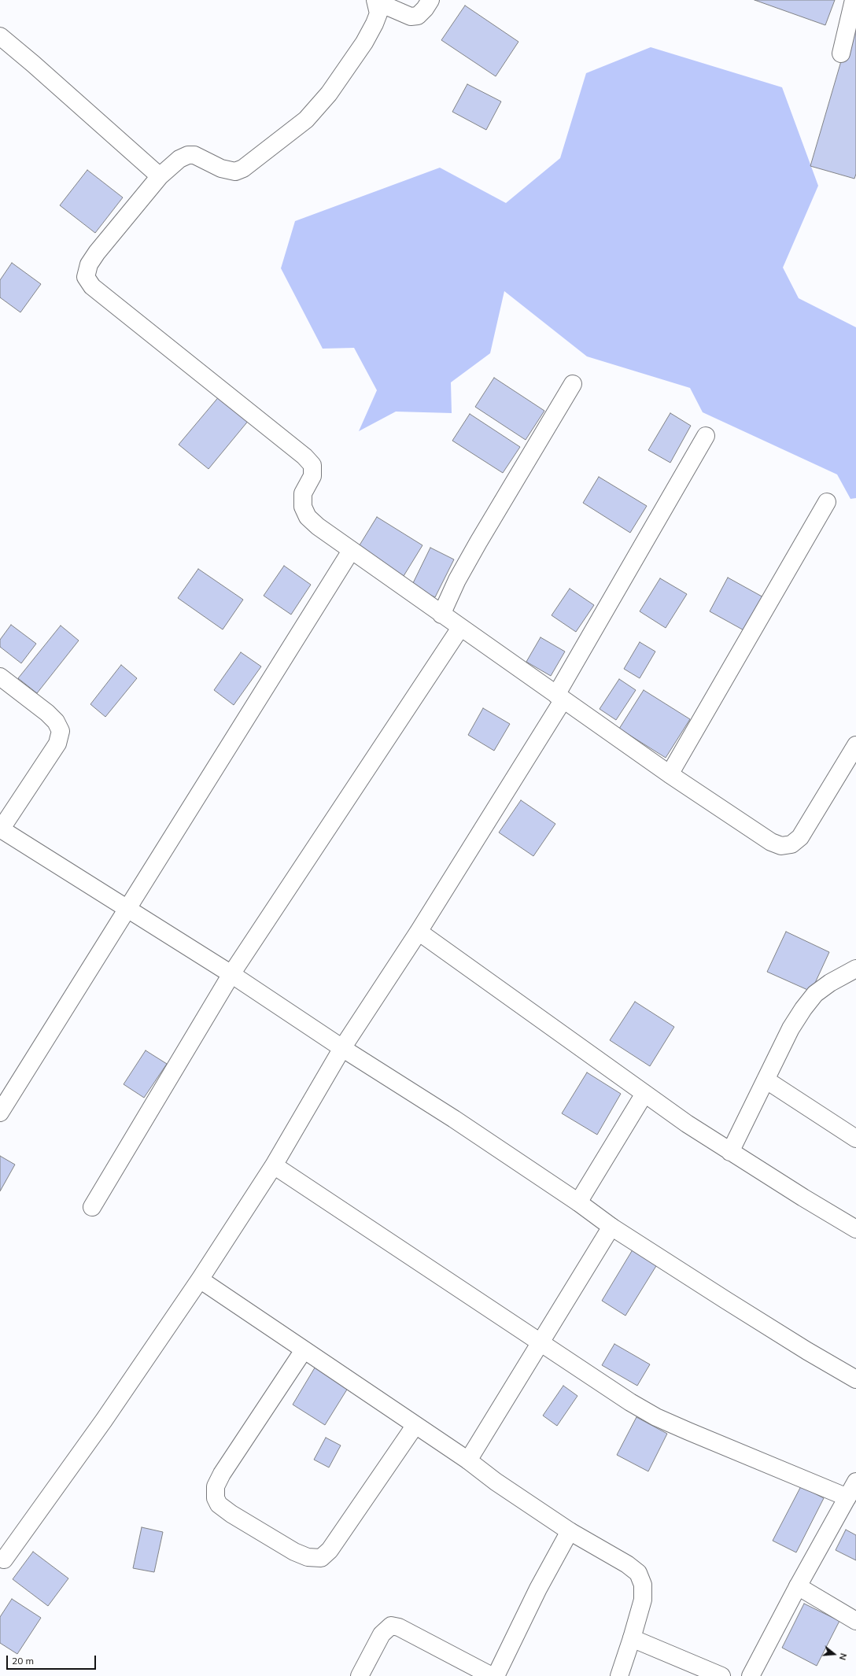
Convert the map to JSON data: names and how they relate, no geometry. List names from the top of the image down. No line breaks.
{"scale_bar":"20 m","north":"right"}
